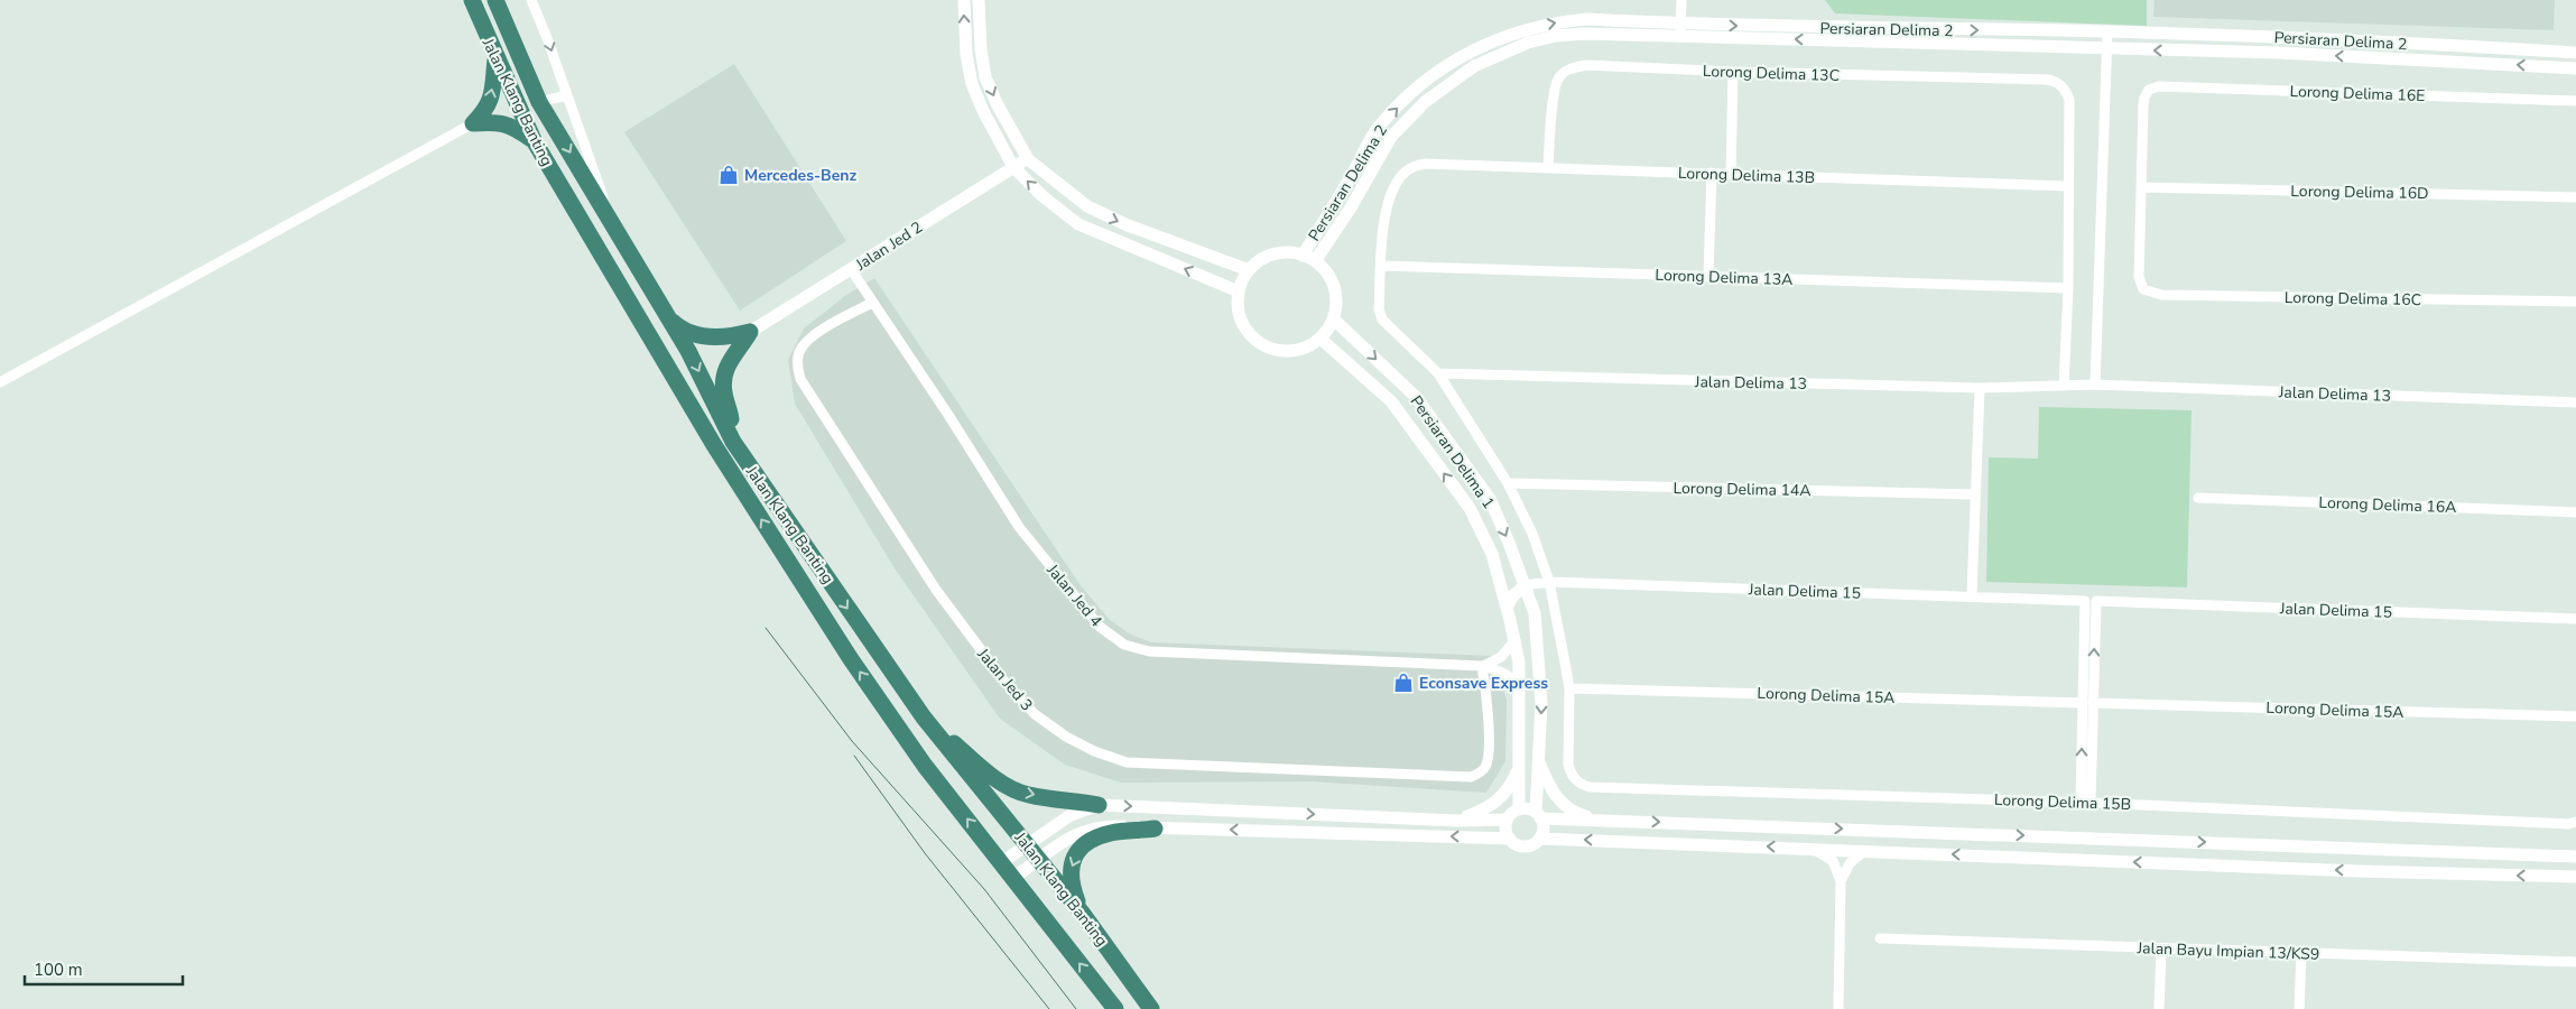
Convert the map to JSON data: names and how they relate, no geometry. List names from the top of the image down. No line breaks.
{"streets":{"highway":["Jalan Klang Banting"],"street":["Persiaran Delima 2","Lorong Delima 13C","Lorong Delima 16E","Lorong Delima 13B","Lorong Delima 16D","Jalan Jed 2","Lorong Delima 13A","Lorong Delima 16C","Jalan Delima 13","Persiaran Delima 1","Lorong Delima 14A","Lorong Delima 16A","Jalan Delima 15","Jalan Jed 4","Jalan Jed 3","Lorong Delima 15A","Lorong Delima 15B","Jalan Bayu Impian 13/KS9"]},"crossings":[["Persiaran Delima 2","Persiaran Delima 1"],["Lorong Delima 13C","Lorong Delima 13B"],["Lorong Delima 16E","Lorong Delima 16D"],["Lorong Delima 16E","Lorong Delima 16C"],["Lorong Delima 13B","Lorong Delima 13A"],["Lorong Delima 16D","Lorong Delima 16C"],["Jalan Jed 2","Jalan Jed 4"],["Persiaran Delima 1","Jalan Delima 15"],["Persiaran Delima 1","Jalan Jed 4"],["Jalan Jed 4","Jalan Jed 3"],["Lorong Delima 15A","Lorong Delima 15B"]],"places":{"shop":["Mercedes-Benz","Econsave Express"]},"scale_bar":"100 m"}
